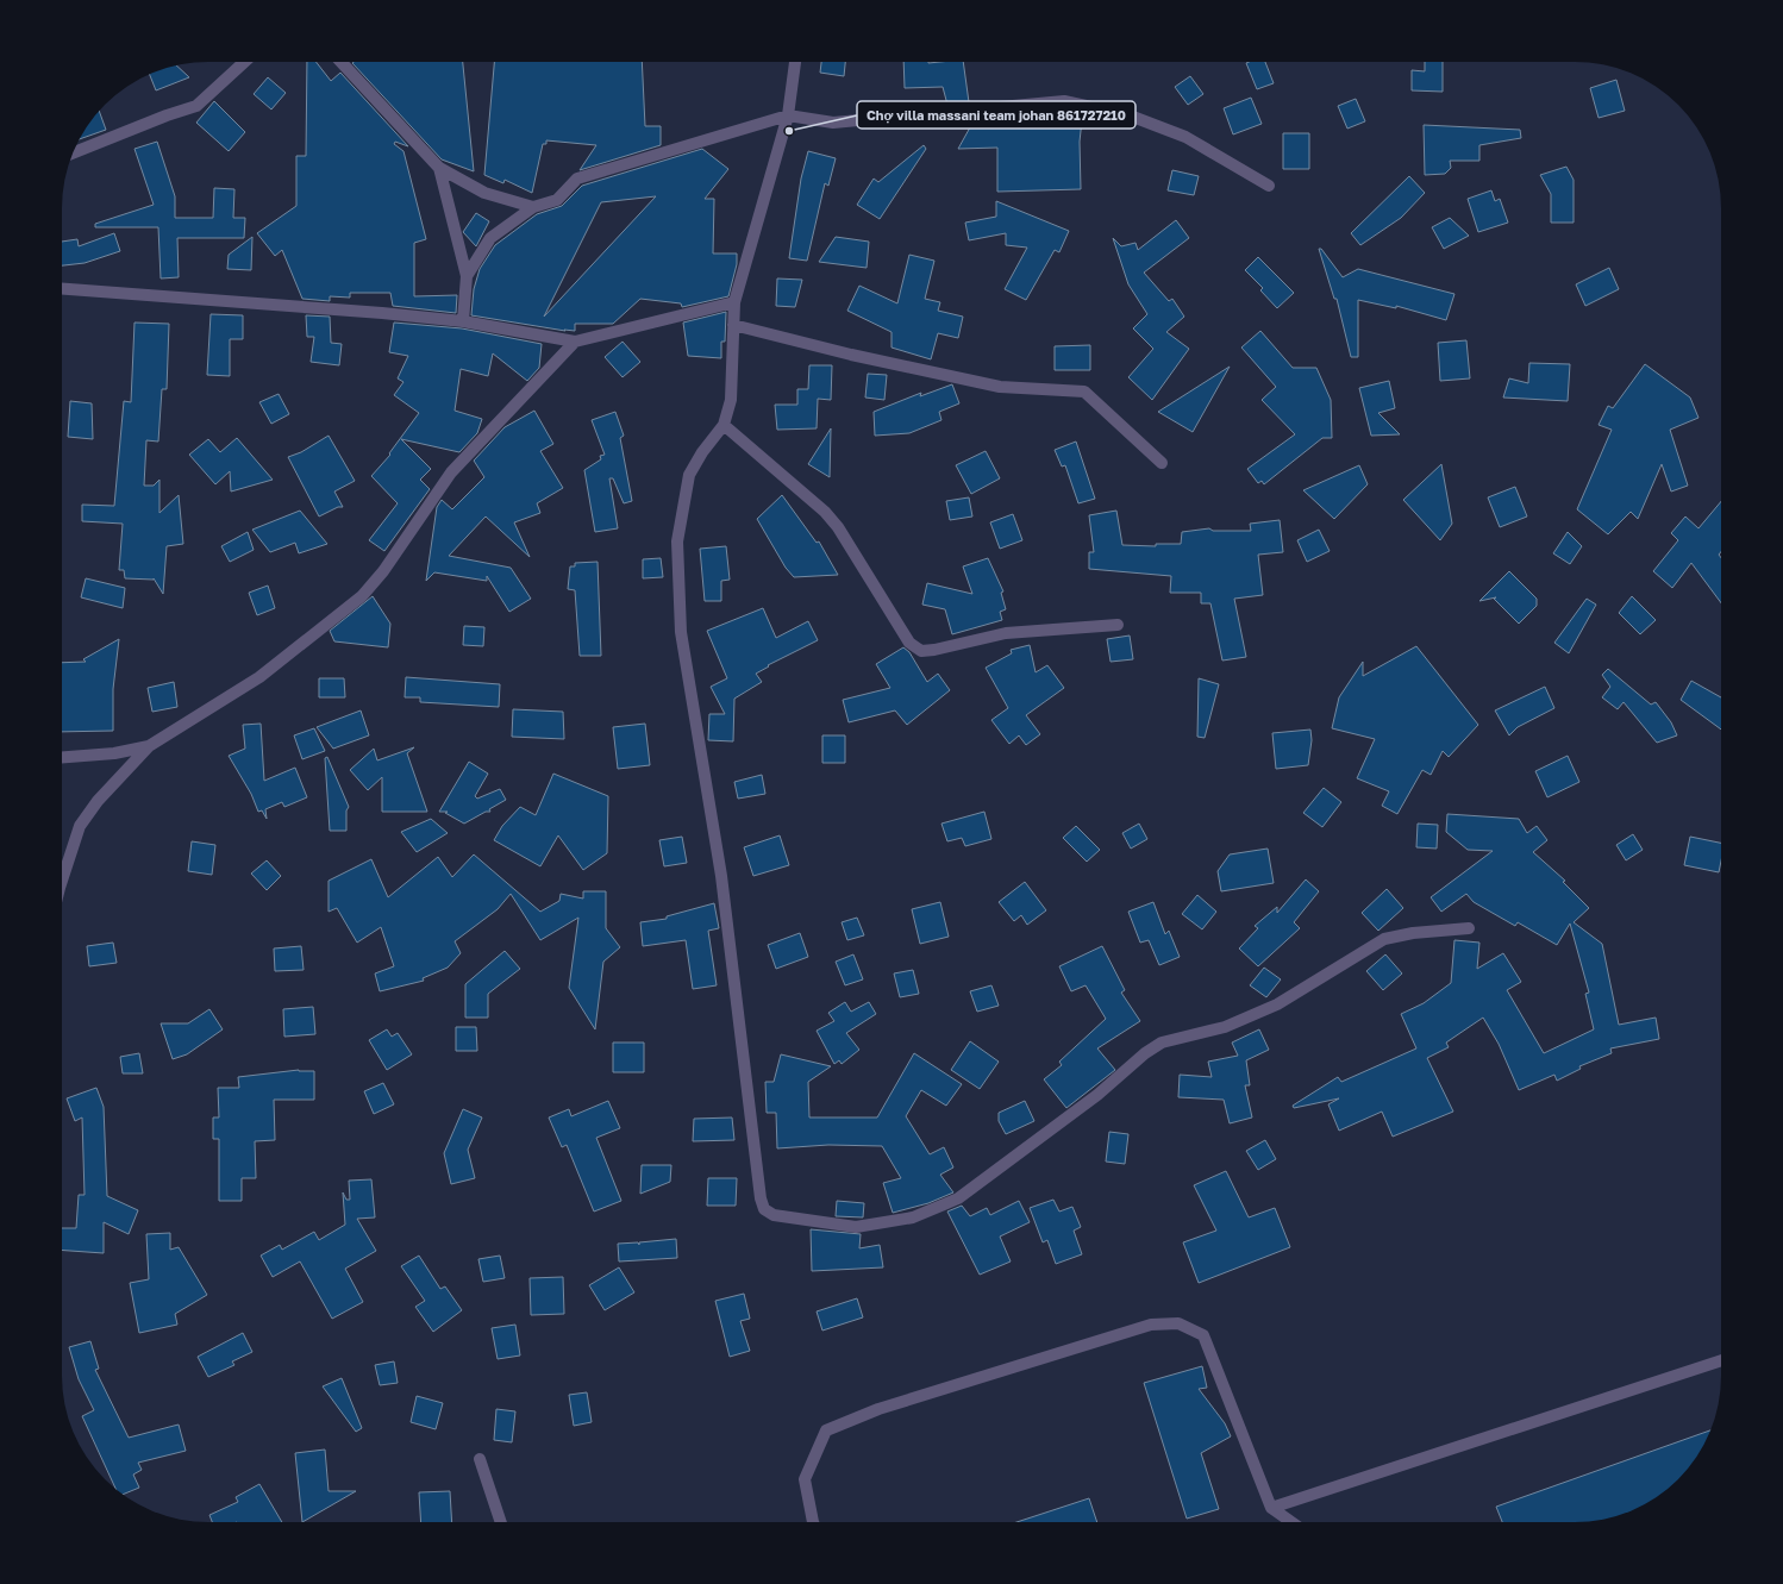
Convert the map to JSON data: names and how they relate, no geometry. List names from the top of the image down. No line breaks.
{"places":["Chợ villa massani team johan 861727210"]}
